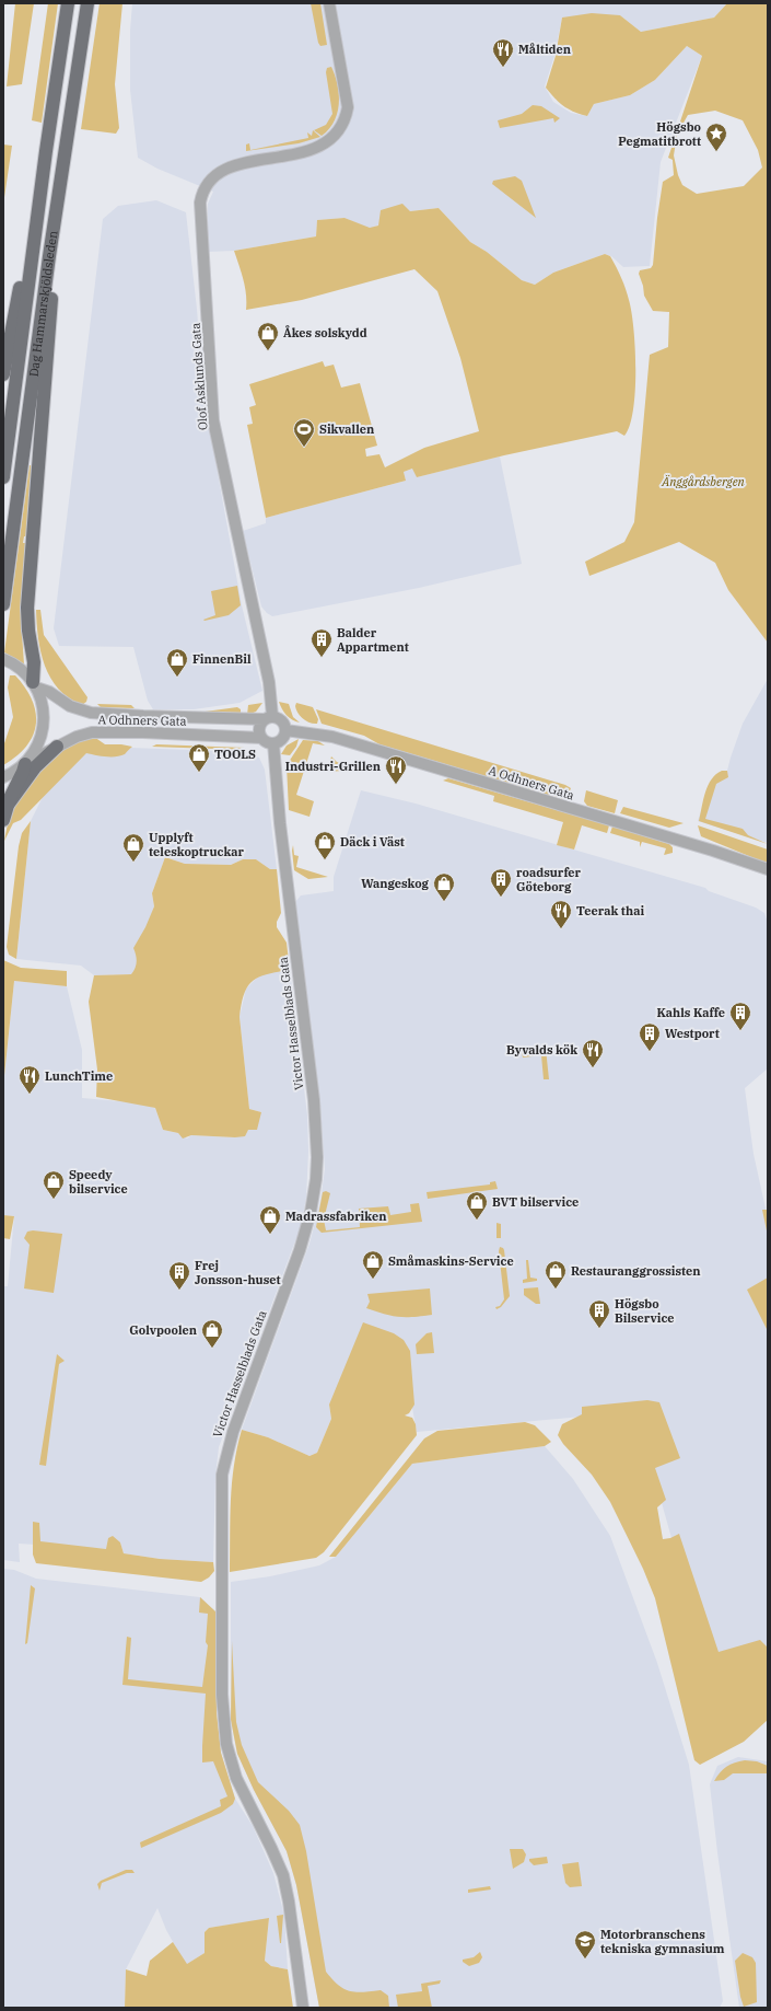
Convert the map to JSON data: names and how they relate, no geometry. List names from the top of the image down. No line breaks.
{"streets":{"main road":["Dag Hammarskjöldsleden"],"street":["Olof Asklunds Gata","A Odhners Gata","Victor Hasselblads Gata"]},"crossings":[["Olof Asklunds Gata","A Odhners Gata"],["Olof Asklunds Gata","Victor Hasselblads Gata"],["A Odhners Gata","Victor Hasselblads Gata"]],"parks":["Änggårdsbergen"],"places":{"restaurant":["Måltiden","Industri-Grillen","Teerak thai","Byvalds kök","LunchTime"],"place":["Högsbo Pegmatitbrott"],"shop":["Åkes solskydd","FinnenBil","TOOLS","Däck i Väst","Upplyft teleskoptruckar","Wangeskog","Speedy bilservice","BVT bilservice","Madrassfabriken","Småmaskins-Service","Restauranggrossisten","Golvpoolen"],"sports":["Sikvallen"],"building":["Balder Appartment","roadsurfer Göteborg","Kahls Kaffe","Westport","Frej Jonsson-huset","Högsbo Bilservice"],"school or university":["Motorbranschens tekniska gymnasium"]}}
